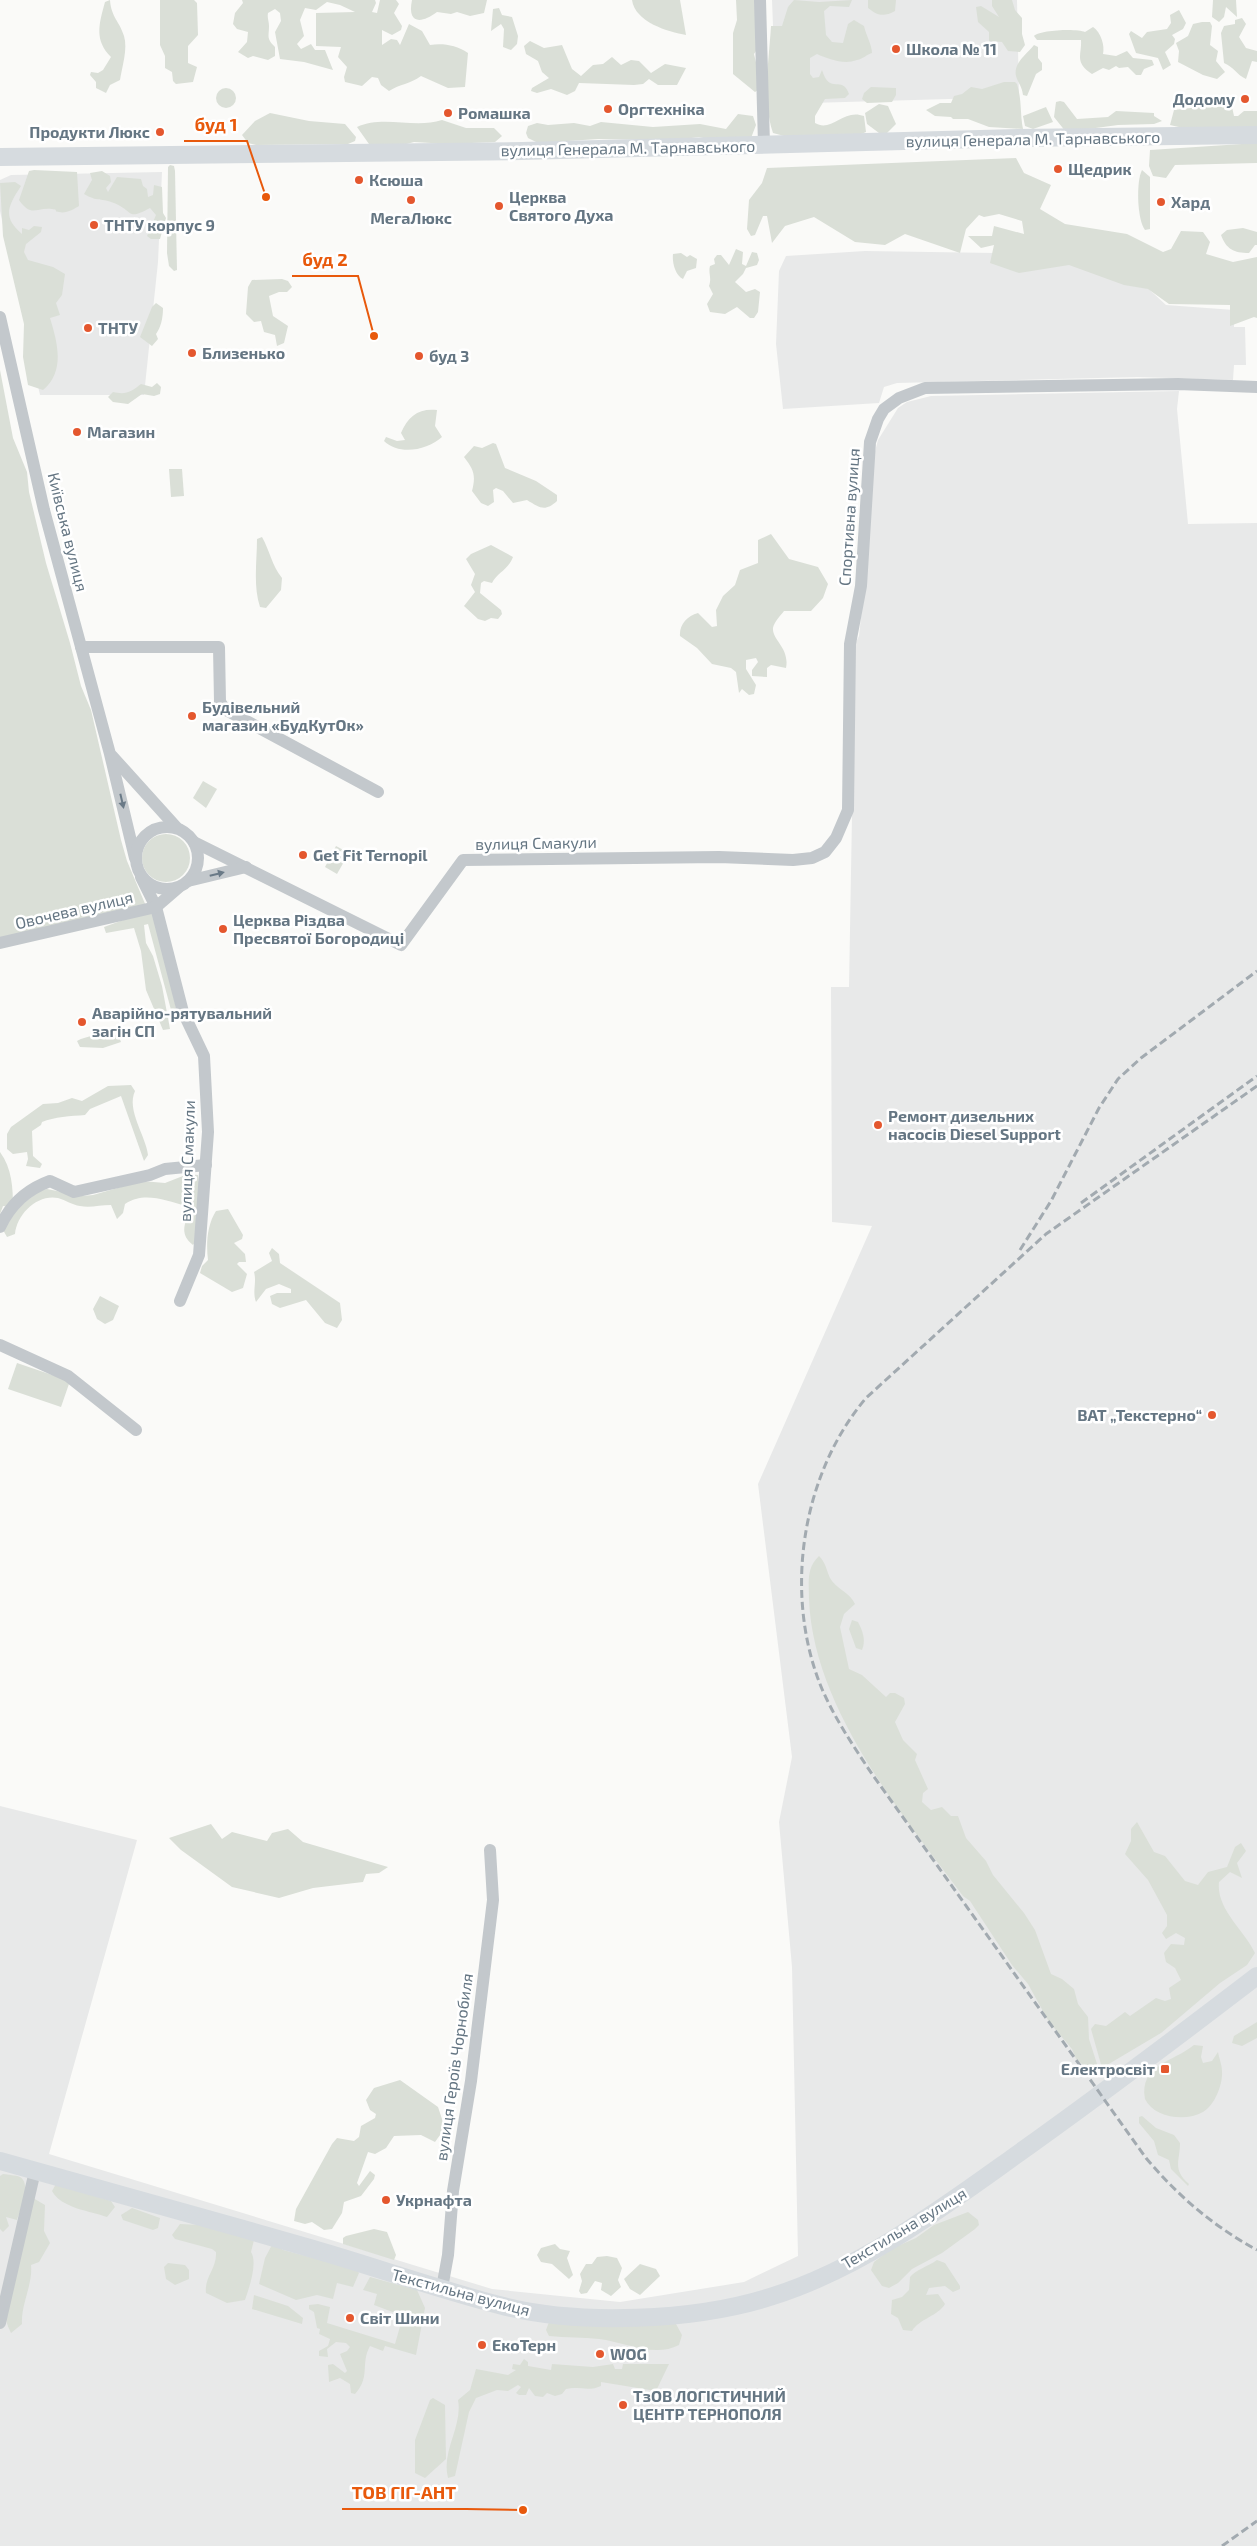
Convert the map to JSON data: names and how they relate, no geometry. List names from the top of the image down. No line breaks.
{"streets":{"street":["вулиця Генерала М. Тарнавського","Спортивна вулиця","Київська вулиця","вулиця Смакули","Овочева вулиця","вулиця Героїв Чорнобиля","Текстильна вулиця"]},"crossings":[["Спортивна вулиця","вулиця Смакули"],["Київська вулиця","вулиця Смакули"],["вулиця Смакули","Овочева вулиця"],["вулиця Героїв Чорнобиля","Текстильна вулиця"]],"places":{"other":["Школа № 11","Додому","Оргтехніка","Ромашка","Продукти Люкс","Щедрик","Ксюша","буд 1","МегаЛюкс","Хард","Церква Святого Духа","ТНТУ корпус 9","ТНТУ","буд 2","Близенько","буд 3","Магазин","Будівельний магазин «БудКутОк»","Get Fit Ternopil","Церква Різдва Пресвятої Богородиці","Аварійно-рятувальний загін СП","Ремонт дизельних насосів Diesel Support","ВАТ „Текстерно“","Укрнафта","Світ Шини","ЕкоТерн","WOG","ТзОВ ЛОГІСТИЧНИЙ ЦЕНТР ТЕРНОПОЛЯ","ТОВ ГІГ-АНТ"],"transit":["Електросвіт"]}}
